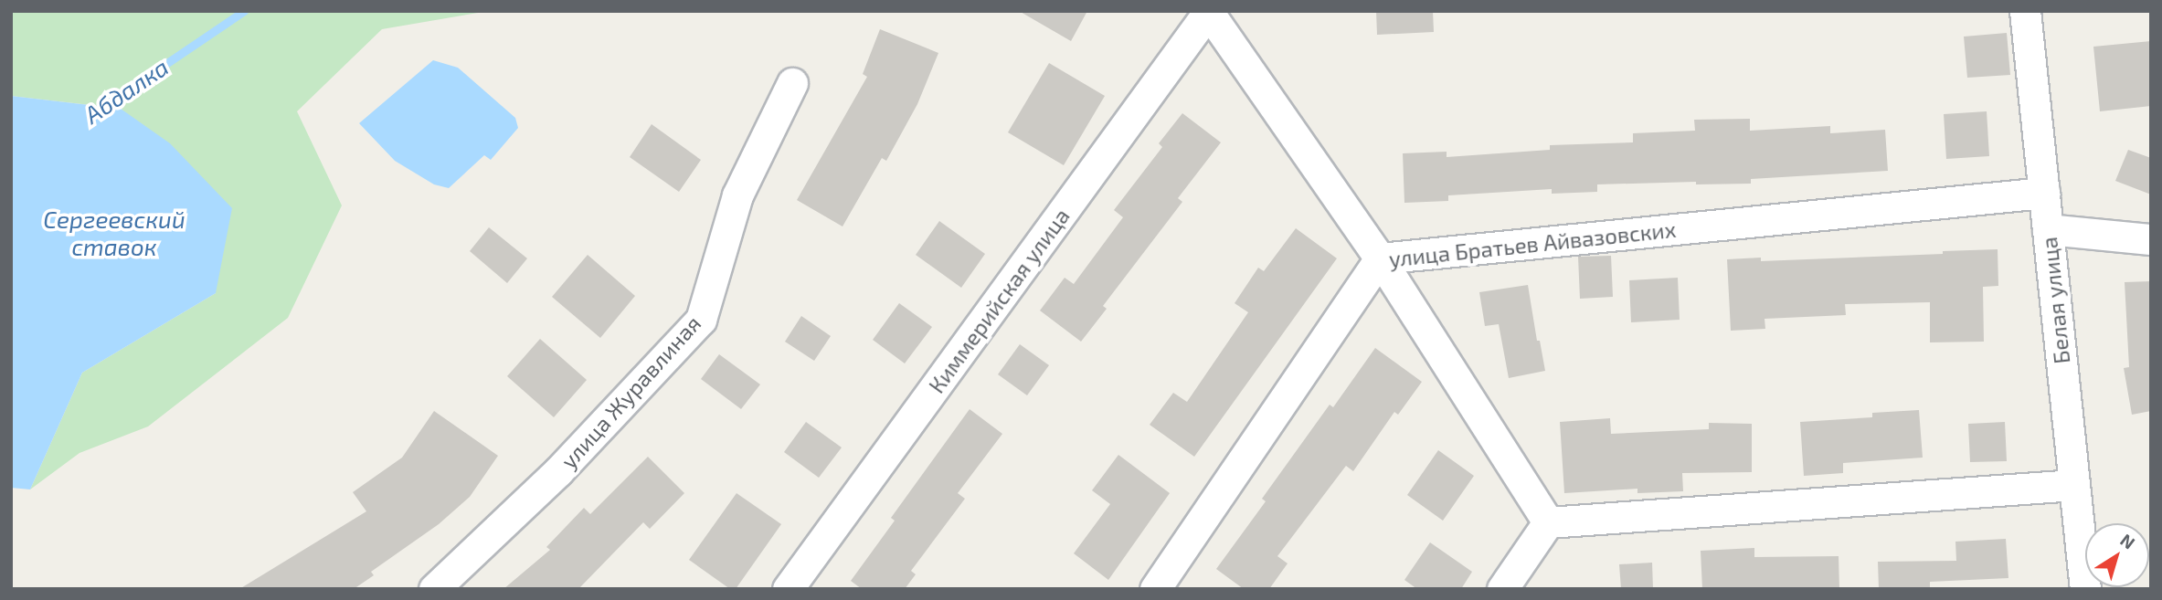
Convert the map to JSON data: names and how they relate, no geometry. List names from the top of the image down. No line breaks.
{"streets":{"street":["улица Братьев Айвазовских","Киммерийская улица","Белая улица","улица Журавлиная"]},"crossings":[["улица Братьев Айвазовских","Белая улица"]],"water":["Абдалка","Сергеевский ставок"],"north":"top right"}
